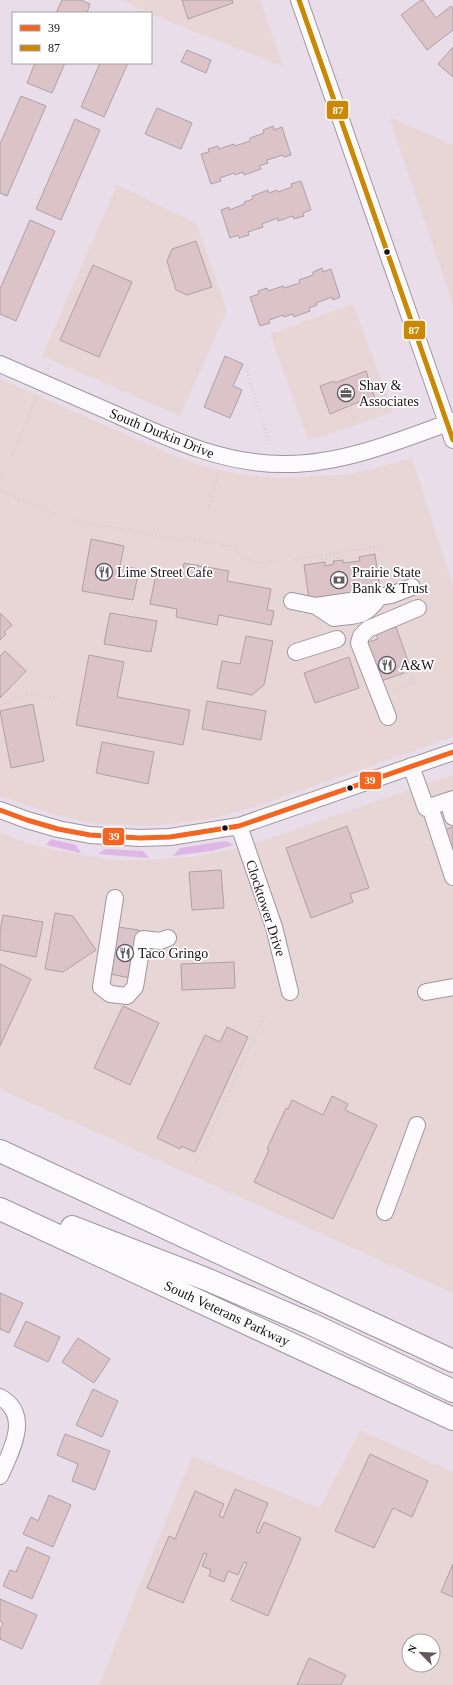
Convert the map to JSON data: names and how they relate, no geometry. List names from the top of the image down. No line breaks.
{"streets":{"highway":["South Veterans Parkway"],"street":["South Durkin Drive","Clocktower Drive"]},"places":{"office":["Shay & Associates"],"restaurant":["Lime Street Cafe","A&W","Taco Gringo"],"bank":["Prairie State Bank & Trust"]},"lines":["transit line 87","transit line 39"],"legend":["39","87"],"north":"top left"}
